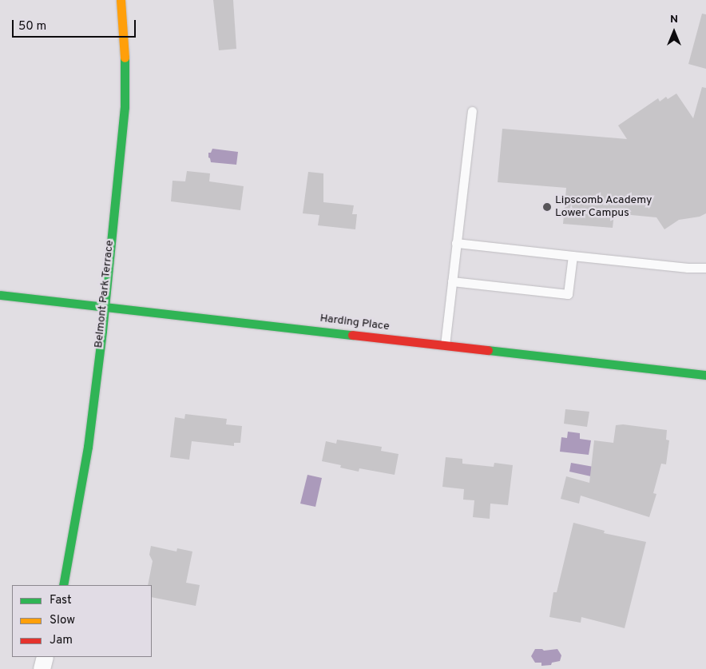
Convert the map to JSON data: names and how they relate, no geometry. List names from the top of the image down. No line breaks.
{"streets":{"main road":["Belmont Park Terrace","Harding Place"]},"crossings":[["Belmont Park Terrace","Harding Place"]],"places":["Lipscomb Academy Lower Campus"],"legend":["Fast","Slow","Jam"],"scale_bar":"50 m","north":"top"}
